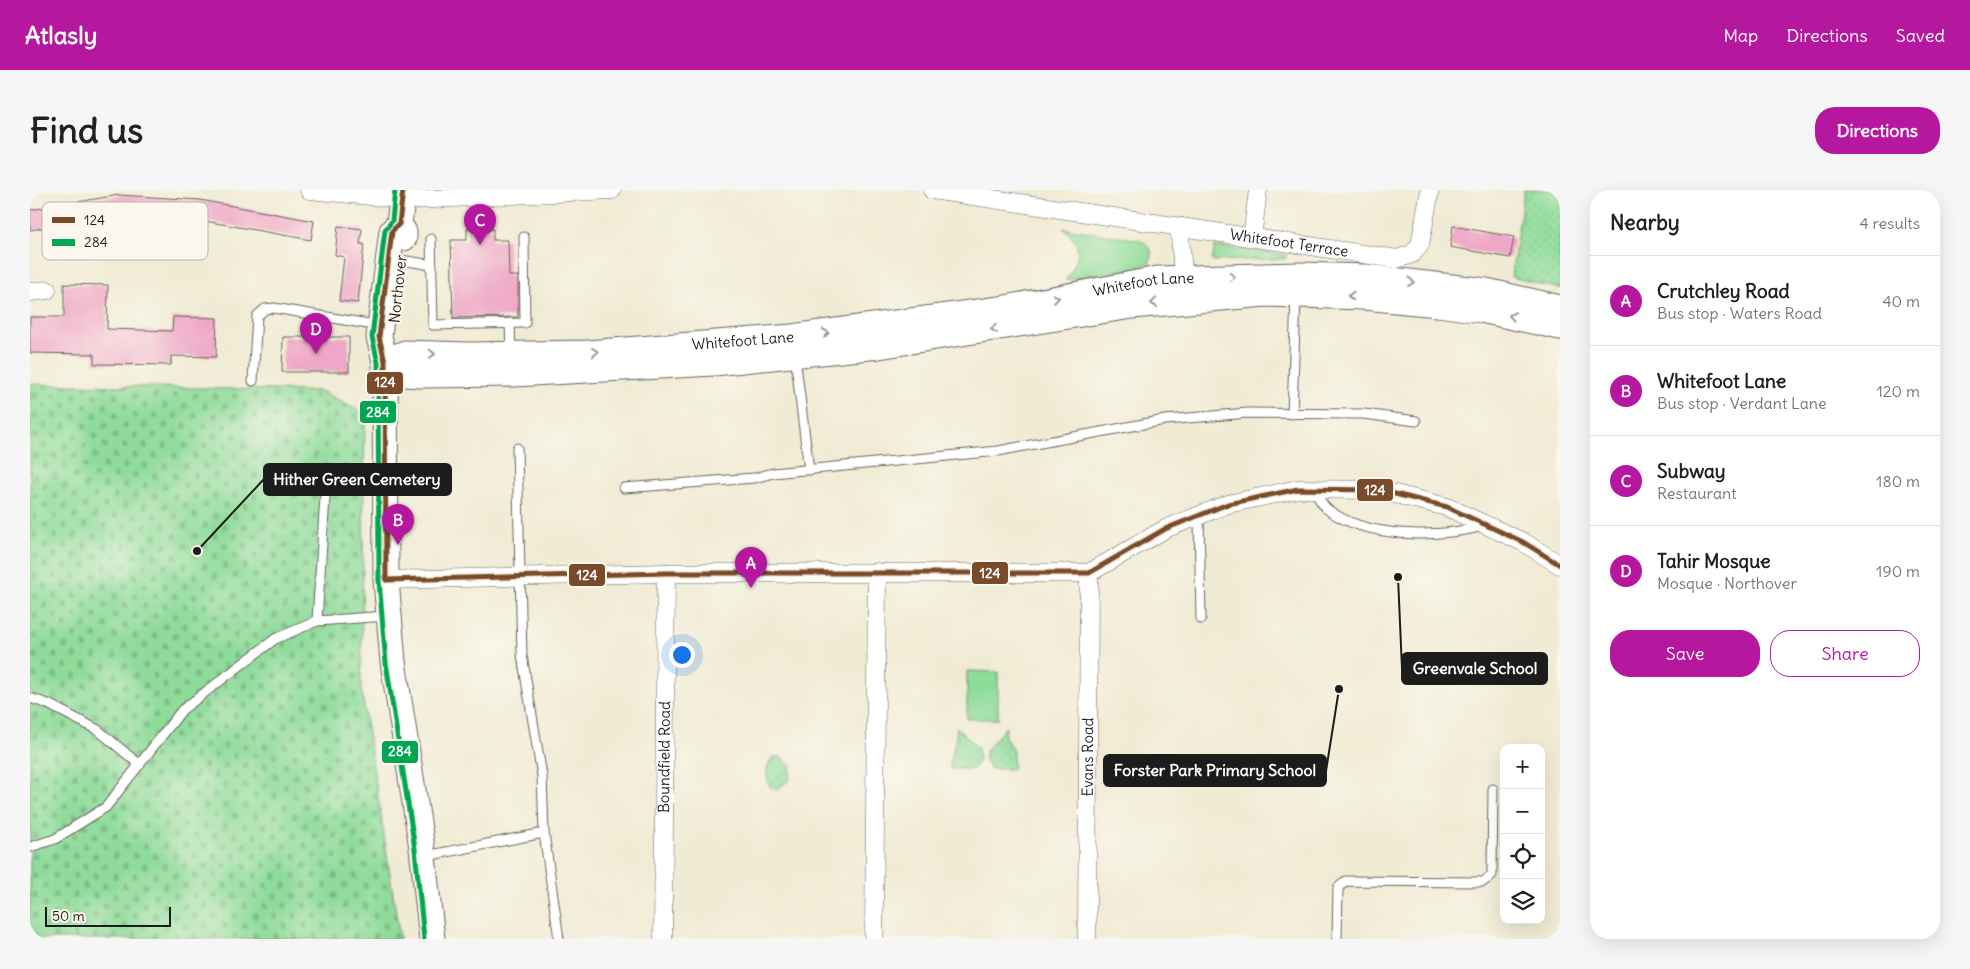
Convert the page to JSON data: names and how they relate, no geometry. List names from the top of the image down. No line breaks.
{"streets":{"street":["Whitefoot Terrace","Whitefoot Lane","Northover","Boundfield Road","Evans Road"]},"crossings":[["Whitefoot Lane","Northover"]],"places":["Hither Green Cemetery","Greenvale School","Forster Park Primary School"],"lines":["transit line 124","transit line 284"],"legend":["124","284"],"scale_bar":"50 m","page":{"header":"Atlasly","nav":["Map","Directions","Saved"],"buttons":["Directions",["Save","Share"]],"title":"Find us","heading":["Nearby","4 results"],"pins":["C","D","B","A"],"list":[{"mark":"A","name":"Crutchley Road","note":"Bus stop · Waters Road","value":"40 m"},{"mark":"B","name":"Whitefoot Lane","note":"Bus stop · Verdant Lane","value":"120 m"},{"mark":"C","name":"Subway","note":"Restaurant","value":"180 m"},{"mark":"D","name":"Tahir Mosque","note":"Mosque · Northover","value":"190 m"}],"map_buttons":["+","−"],"scale":"50 m"}}
